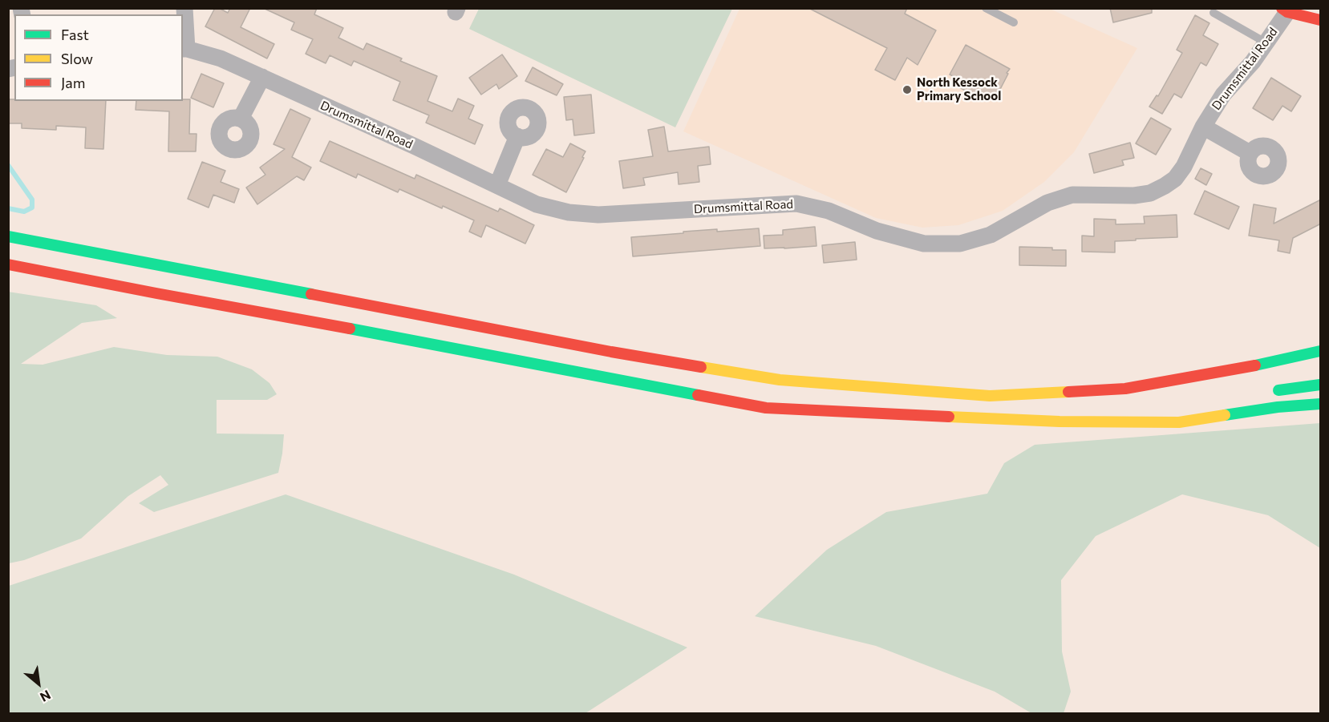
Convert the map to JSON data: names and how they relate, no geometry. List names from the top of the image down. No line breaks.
{"streets":{"street":["Drumsmittal Road"]},"places":["North Kessock Primary School"],"legend":["Fast","Slow","Jam"],"north":"bottom right"}
